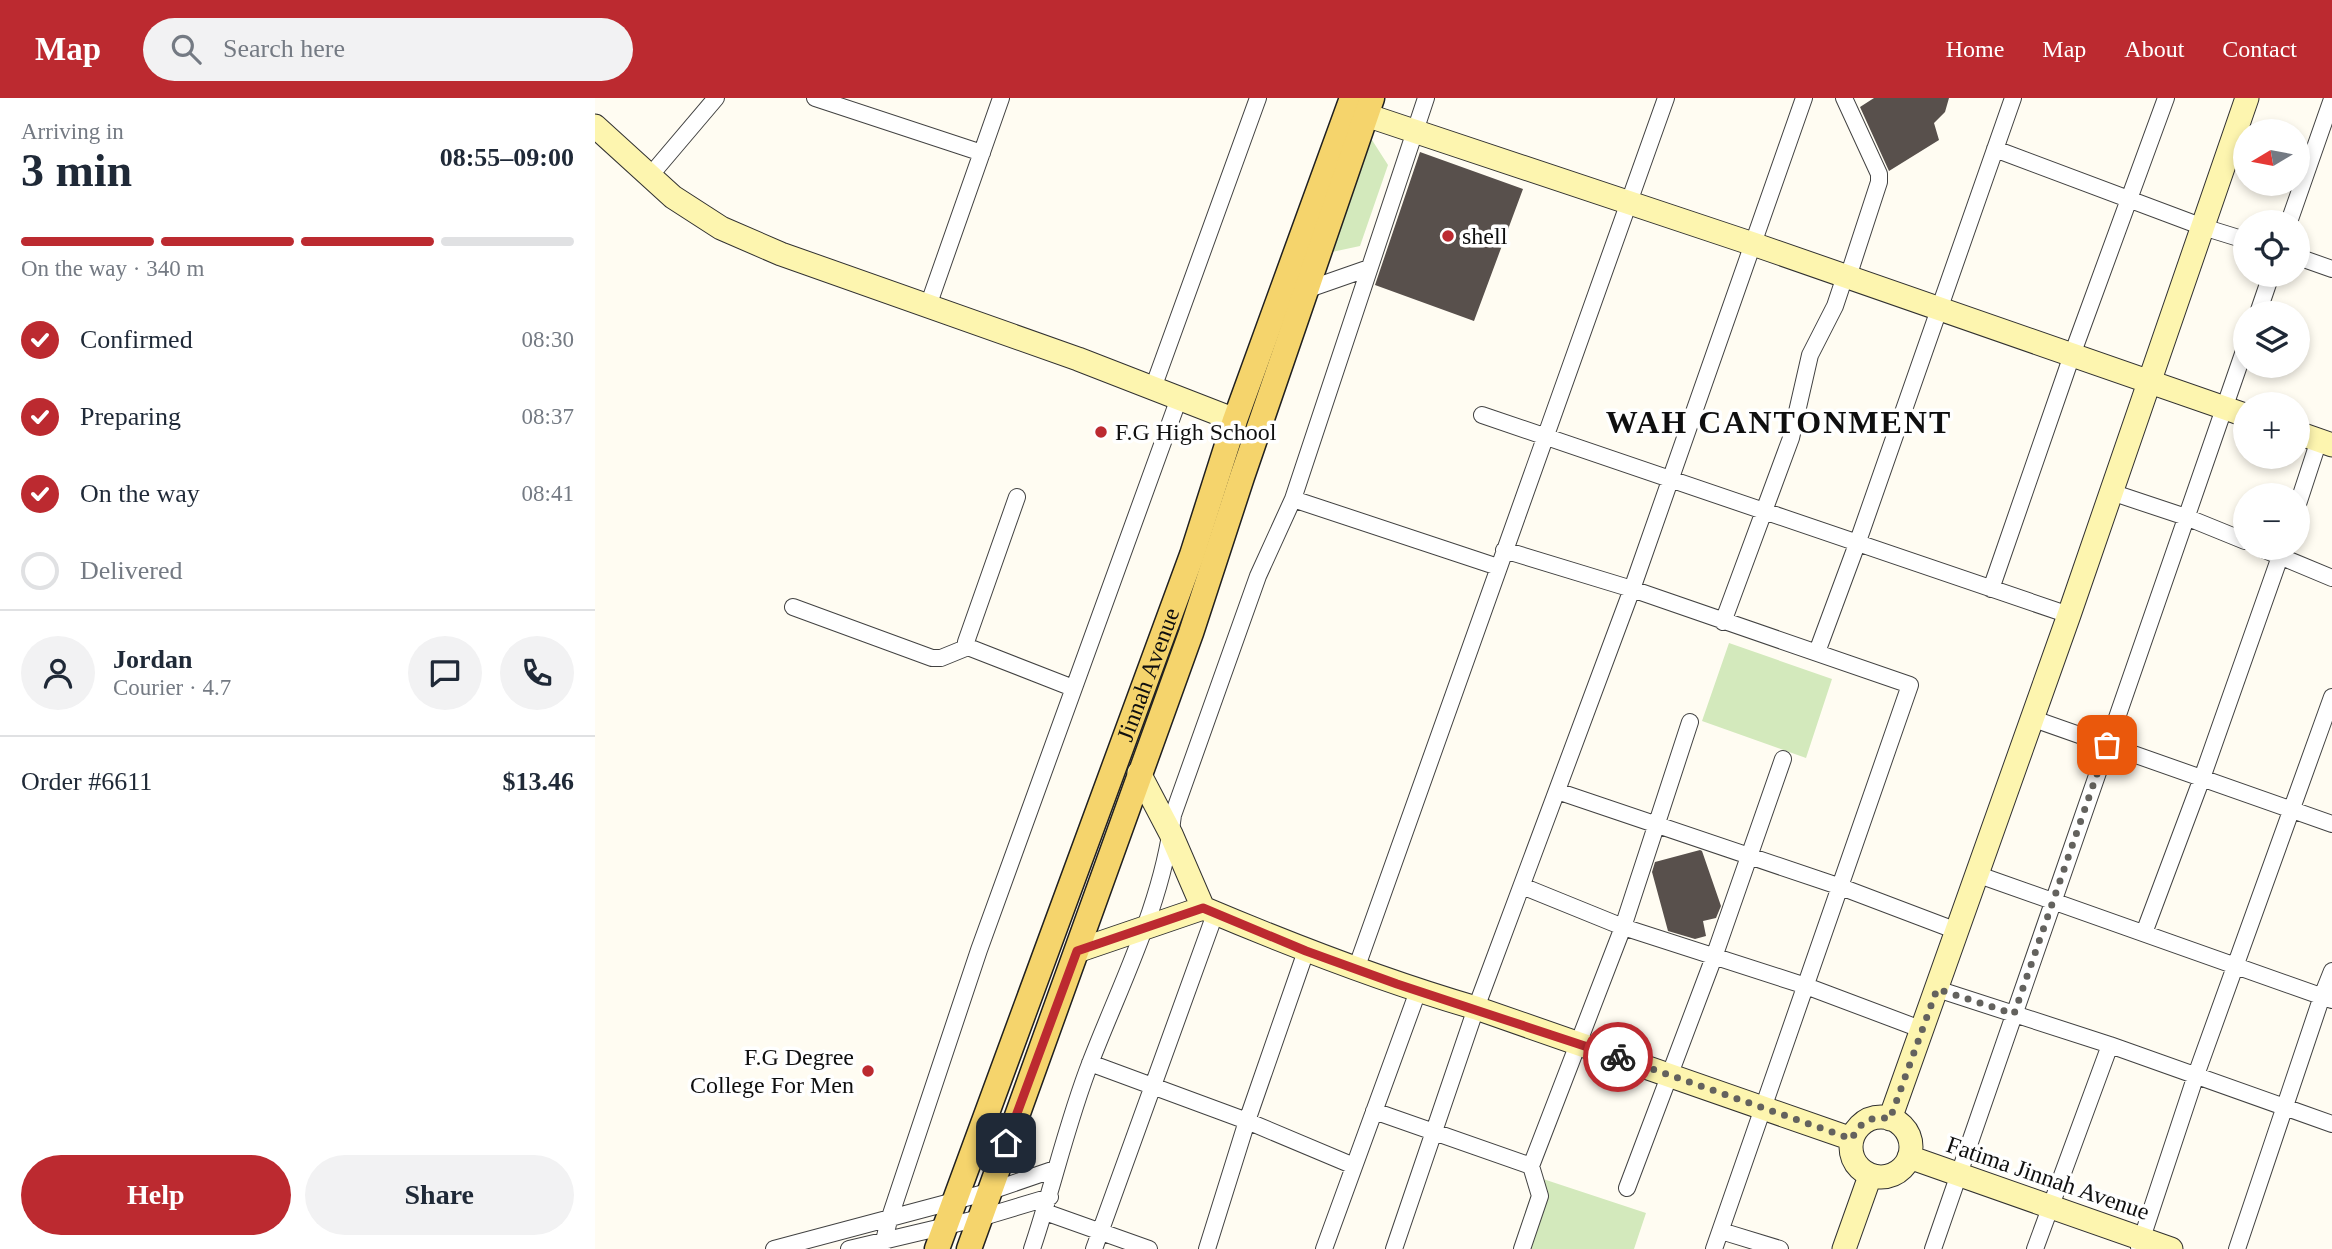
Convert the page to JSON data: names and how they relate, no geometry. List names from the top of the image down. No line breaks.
{"streets":{"main road":["Jinnah Avenue"],"street":["Fatima Jinnah Avenue"]},"districts":["WAH CANTONMENT"],"places":["shell","F.G High School","F.G Degree College For Men"],"north":"left","page":{"header":"Map","search":"Search here","nav":["Home","Map","About","Contact"],"heading":["3 min","Arriving in","08:55–09:00"],"panel":["Jordan","Courier · 4.7","Order #6611","$13.46"],"map_buttons":["+","−"],"bar":"On the way · 340 m","list":[["Confirmed","08:30"],["Preparing","08:37"],["On the way","08:41"],"Delivered"],"buttons":["Help","Share"]}}
